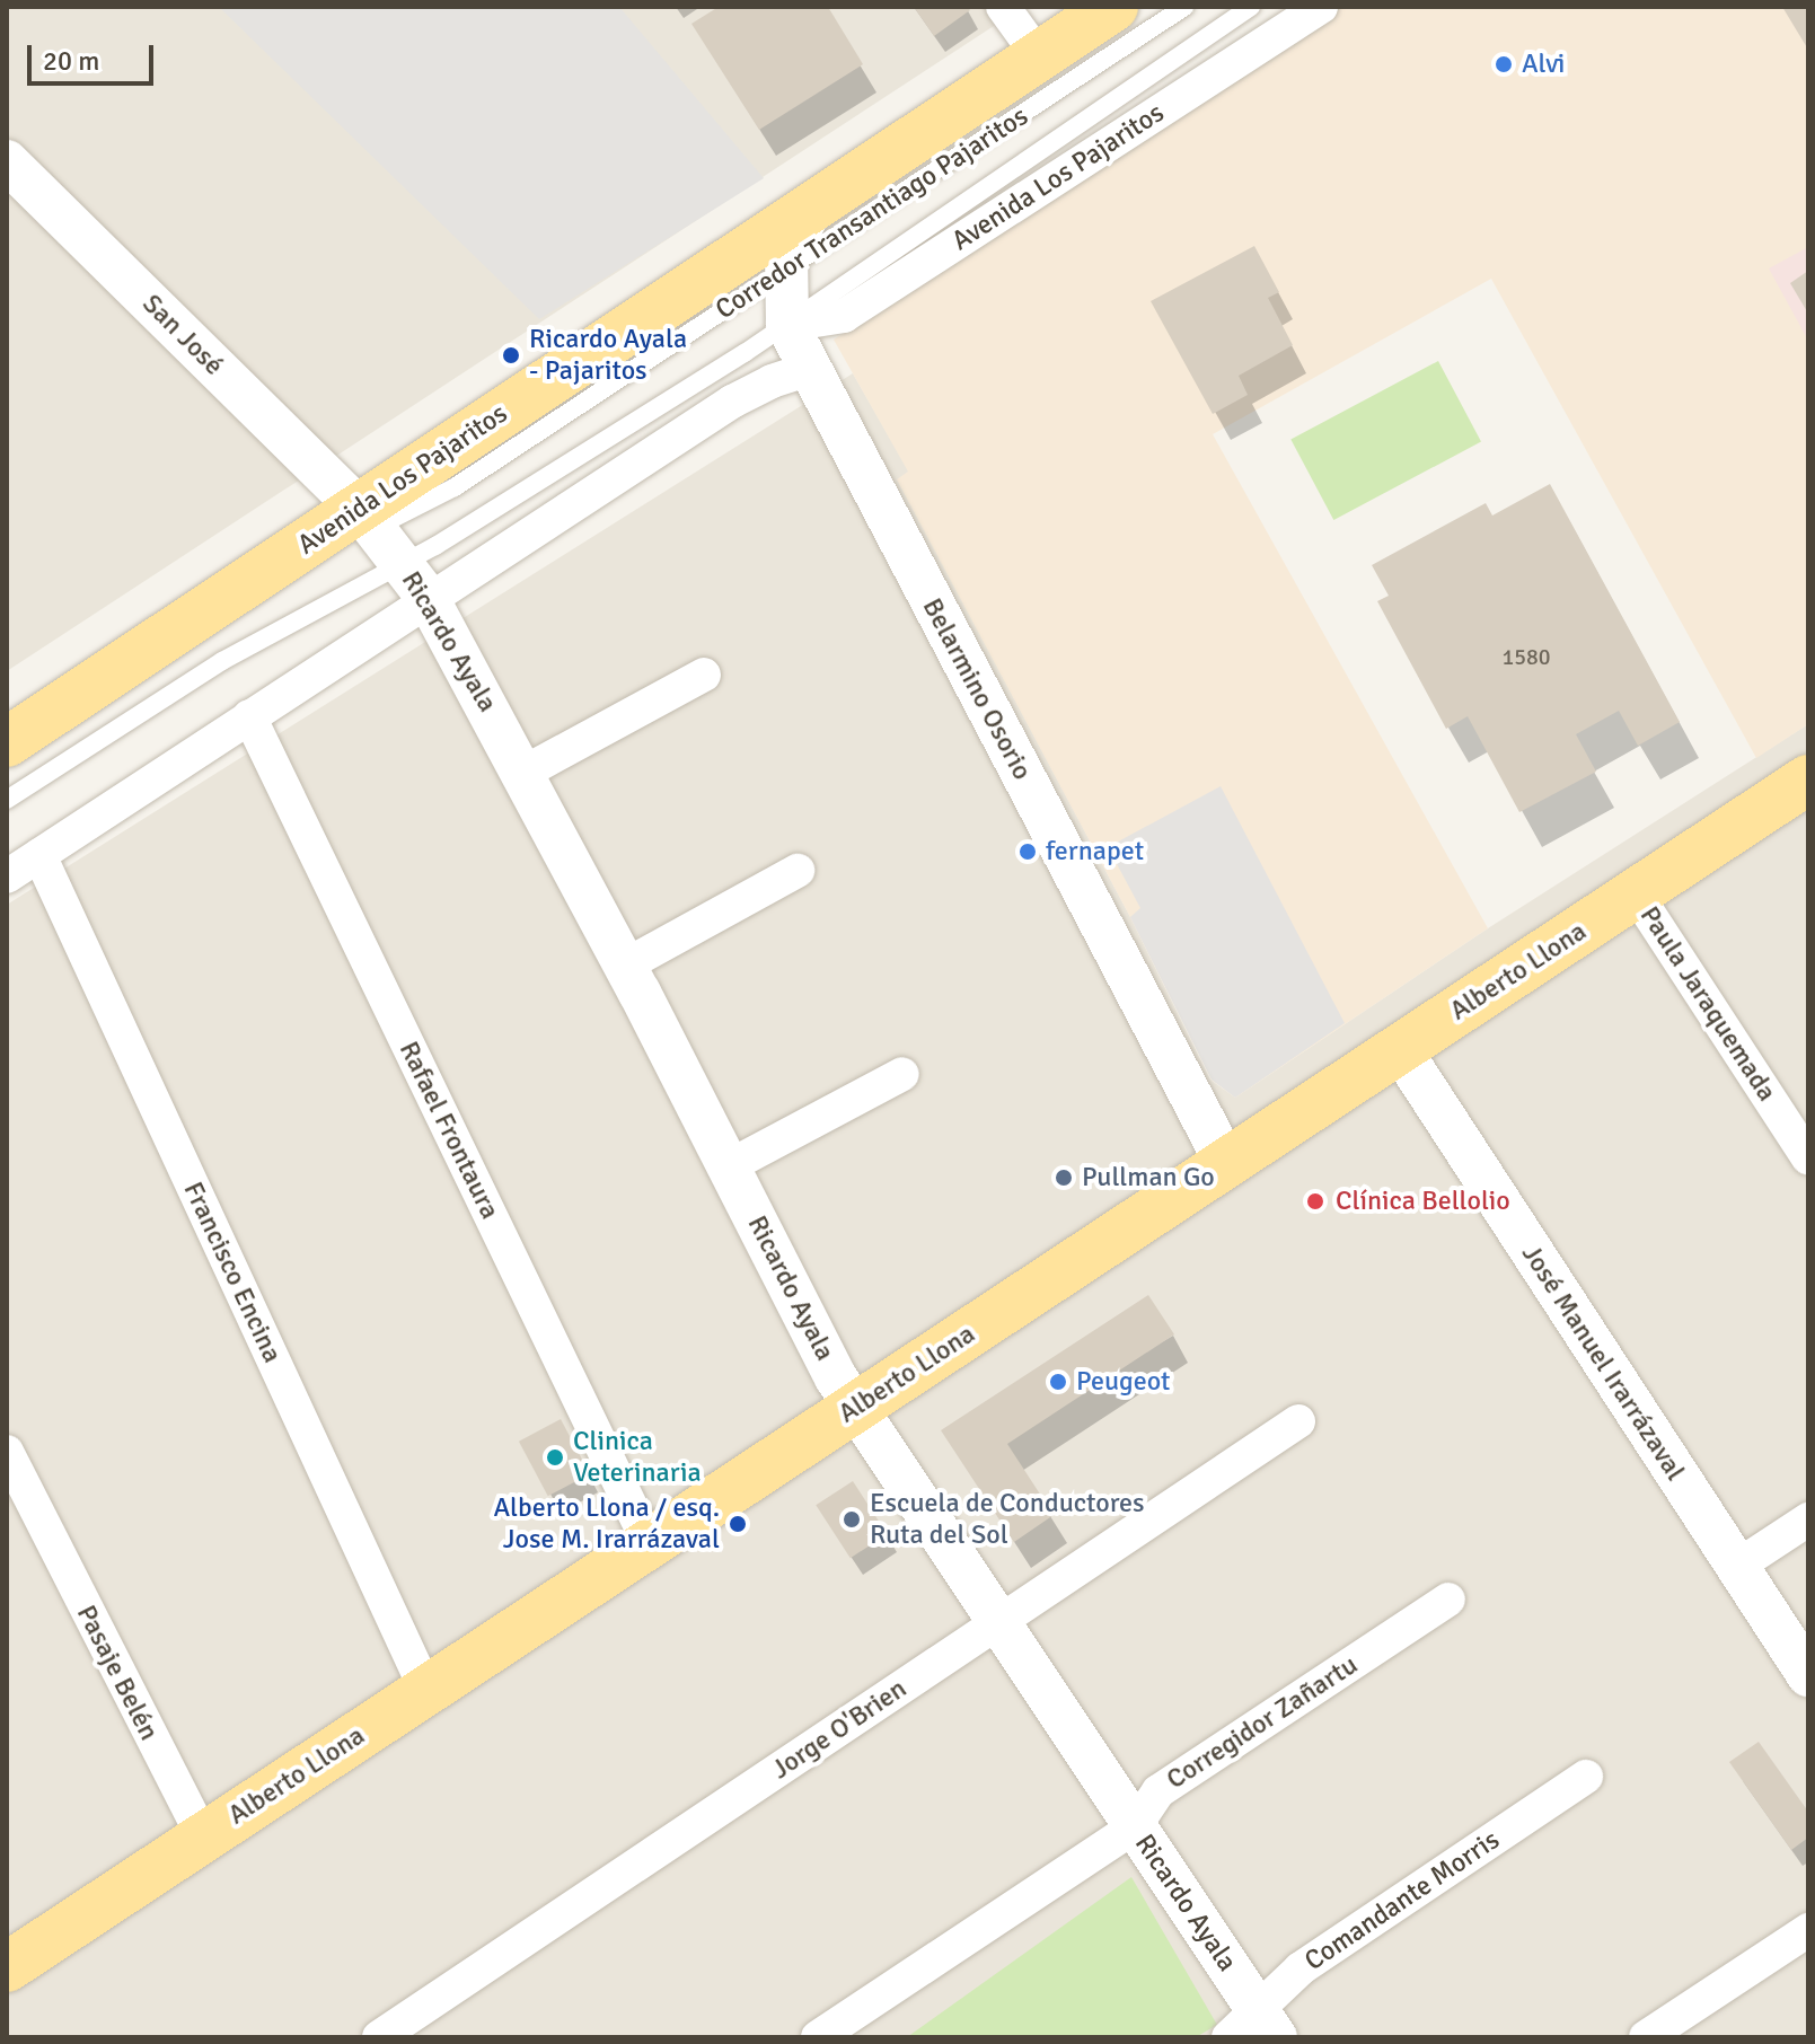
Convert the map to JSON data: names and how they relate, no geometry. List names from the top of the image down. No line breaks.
{"streets":{"main road":["Avenida Los Pajaritos","Alberto Llona"],"street":["San José","Ricardo Ayala","Belarmino Osorio","Paula Jaraquemada","Rafael Frontaura","Francisco Encina","José Manuel Irarrázaval","Pasaje Belén","Corregidor Zañartu","Jorge O'Brien","Comandante Morris"],"lane":["Corredor Transantiago Pajaritos"]},"crossings":[["Avenida Los Pajaritos","Corredor Transantiago Pajaritos"],["Avenida Los Pajaritos","San José"],["Avenida Los Pajaritos","Ricardo Ayala"],["Avenida Los Pajaritos","Belarmino Osorio"],["Corredor Transantiago Pajaritos","San José"],["Corredor Transantiago Pajaritos","Ricardo Ayala"],["Corredor Transantiago Pajaritos","Belarmino Osorio"],["San José","Ricardo Ayala"],["Ricardo Ayala","Alberto Llona"],["Ricardo Ayala","Corregidor Zañartu"],["Ricardo Ayala","Jorge O'Brien"],["Ricardo Ayala","Comandante Morris"],["Belarmino Osorio","Alberto Llona"],["Alberto Llona","Paula Jaraquemada"],["Alberto Llona","Rafael Frontaura"],["Alberto Llona","Francisco Encina"],["Alberto Llona","José Manuel Irarrázaval"],["Alberto Llona","Pasaje Belén"]],"places":["Alvi","Ricardo Ayala - Pajaritos","fernapet","Pullman Go","Clínica Bellolio","Peugeot","Clinica Veterinaria","Escuela de Conductores Ruta del Sol","Alberto Llona / esq. Jose M. Irarrázaval"],"house_numbers":["1580"],"scale_bar":"20 m"}
